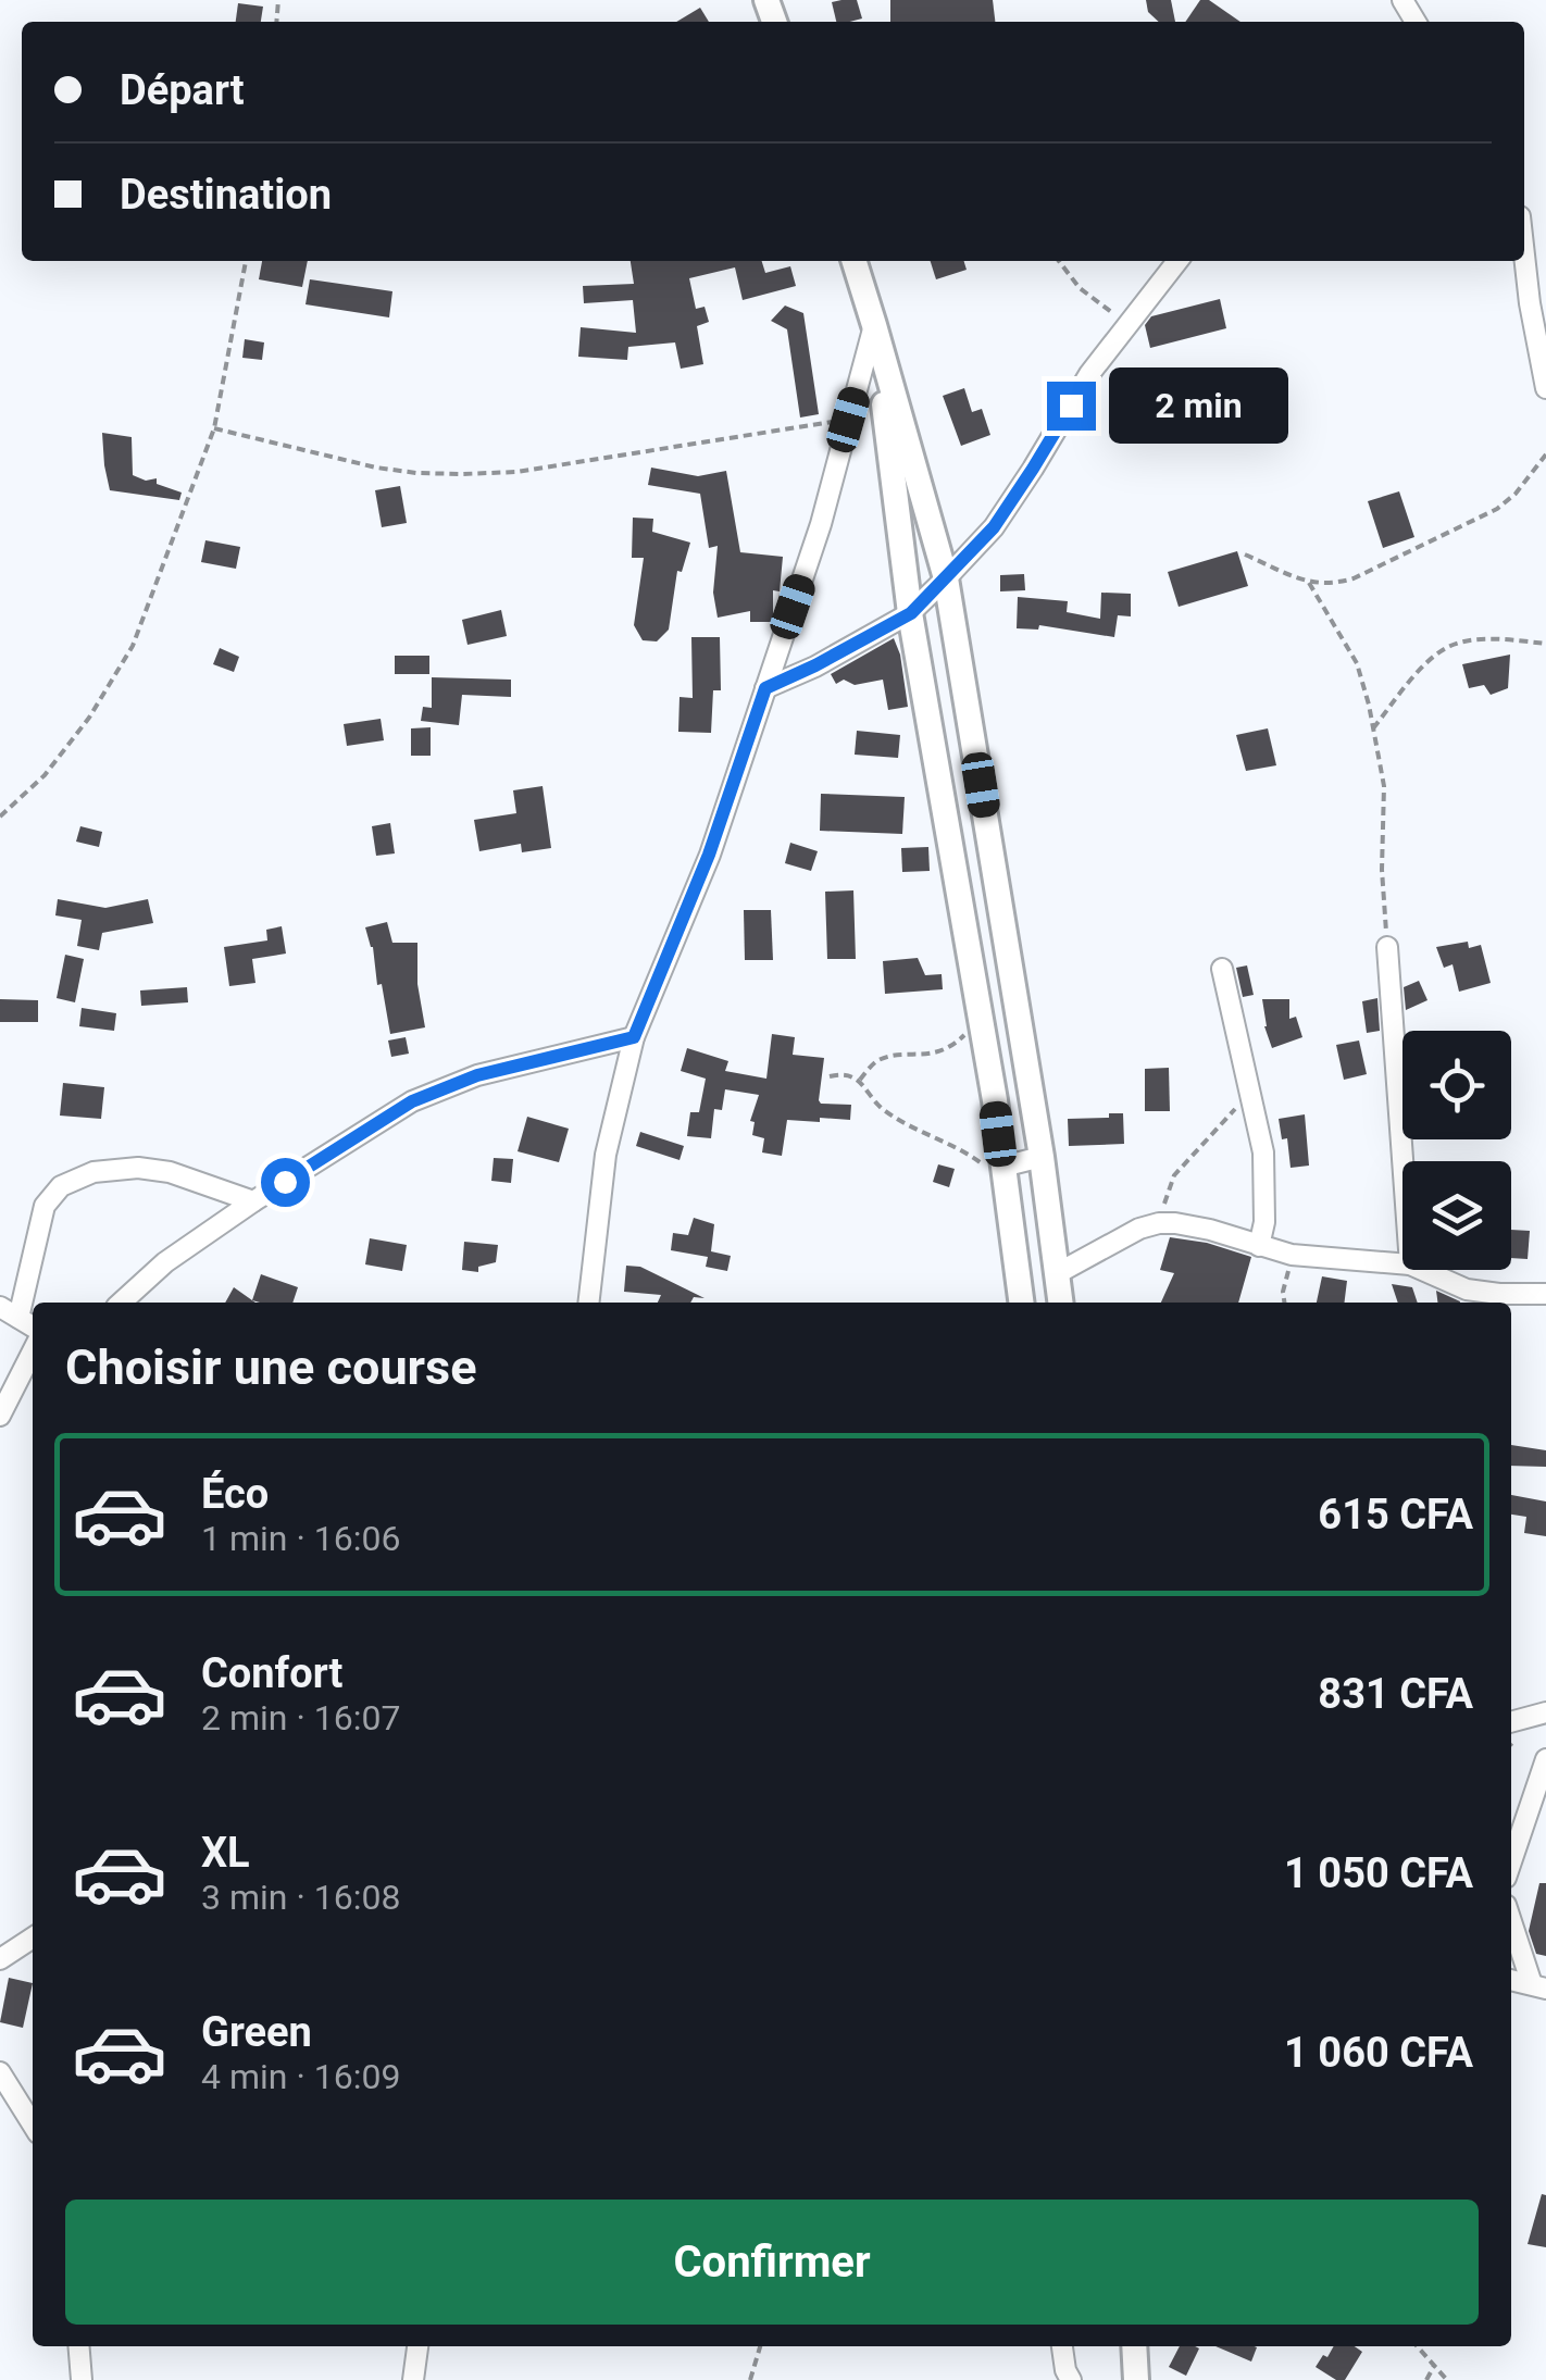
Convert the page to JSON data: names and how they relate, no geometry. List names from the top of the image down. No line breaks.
{"page":{"banner":["Départ","Destination"],"bubble":"2 min","heading":"Choisir une course","list":[{"name":"Éco","note":"1 min · 16:06","value":"615 CFA"},{"name":"Confort","note":"2 min · 16:07","value":"831 CFA"},{"name":"XL","note":"3 min · 16:08","value":"1 050 CFA"},{"name":"Green","note":"4 min · 16:09","value":"1 060 CFA"}],"buttons":"Confirmer"}}
